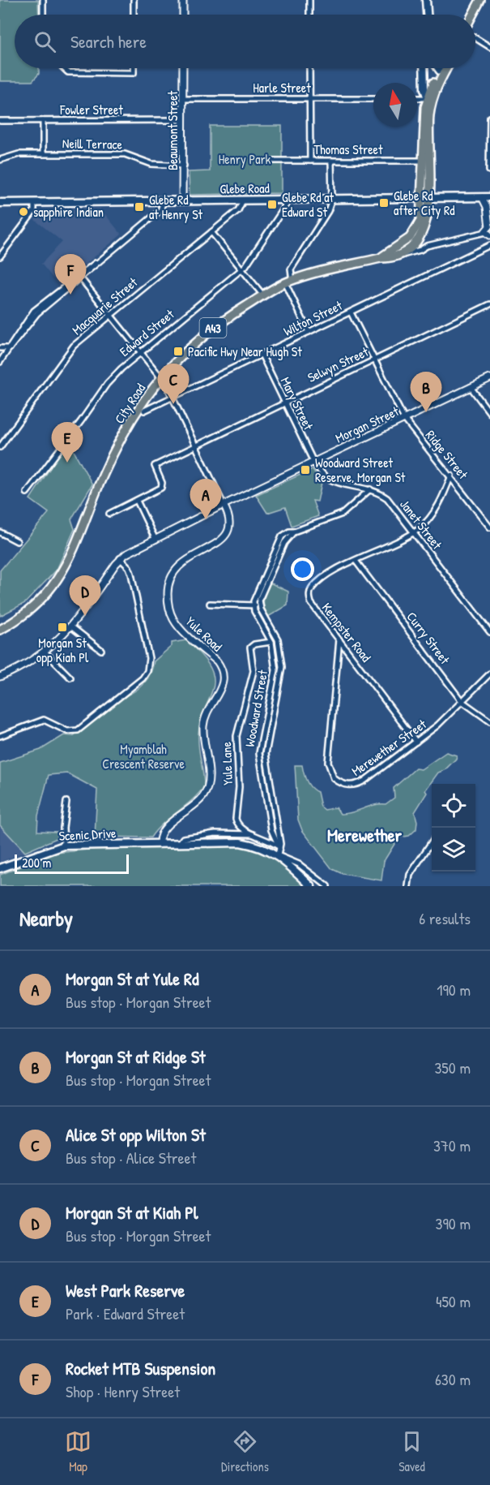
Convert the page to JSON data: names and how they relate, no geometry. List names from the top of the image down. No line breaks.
{"streets":{"highway":["A43","City Road"],"main road":["Glebe Road","Scenic Drive"],"street":["Harle Street","Fowler Street","Beaumont Street","Neill Terrace","Thomas Street","Macquarie Street","Wilton Street","Edward Street","Selwyn Street","Mary Street","Morgan Street","Ridge Street","Janet Street","Kempster Road","Yule Road","Curry Street","Woodward Street","Merewether Street","Yule Lane"]},"crossings":[["Harle Street","Beaumont Street"],["Fowler Street","Beaumont Street"],["Beaumont Street","Neill Terrace"],["Beaumont Street","Glebe Road"],["Thomas Street","A43"],["Glebe Road","Macquarie Street"],["Glebe Road","A43"],["Glebe Road","Edward Street"],["Glebe Road","City Road"],["Wilton Street","Mary Street"],["Wilton Street","Ridge Street"],["A43","City Road"],["Selwyn Street","Mary Street"],["Selwyn Street","Ridge Street"],["Mary Street","Morgan Street"],["Mary Street","Janet Street"],["Morgan Street","Ridge Street"],["Morgan Street","Janet Street"],["Morgan Street","Yule Road"],["Ridge Street","Kempster Road"],["Janet Street","Kempster Road"],["Kempster Road","Curry Street"],["Kempster Road","Merewether Street"],["Yule Road","Scenic Drive"],["Curry Street","Merewether Street"],["Woodward Street","Yule Lane"],["Woodward Street","Scenic Drive"],["Yule Lane","Scenic Drive"]],"districts":["Merewether"],"parks":["Henry Park","Myamblah Crescent Reserve"],"places":{"transit":["Glebe Rd after City Rd","Glebe Rd at Edward St","Glebe Rd at Henry St","Pacific Hwy Near Hugh St","Woodward Street Reserve, Morgan St","Morgan St opp Kiah Pl"],"other":["sapphire Indian"]},"scale_bar":"200 m","north":"top","page":{"search":"Search here","pins":["F","C","B","E","A","D"],"scale":"200 m","heading":["Nearby","6 results"],"list":[{"mark":"A","name":"Morgan St at Yule Rd","note":"Bus stop · Morgan Street","value":"190 m"},{"mark":"B","name":"Morgan St at Ridge St","note":"Bus stop · Morgan Street","value":"350 m"},{"mark":"C","name":"Alice St opp Wilton St","note":"Bus stop · Alice Street","value":"370 m"},{"mark":"D","name":"Morgan St at Kiah Pl","note":"Bus stop · Morgan Street","value":"390 m"},{"mark":"E","name":"West Park Reserve","note":"Park · Edward Street","value":"450 m"},{"mark":"F","name":"Rocket MTB Suspension","note":"Shop · Henry Street","value":"630 m"}],"nav":["Map","Directions","Saved"]}}
